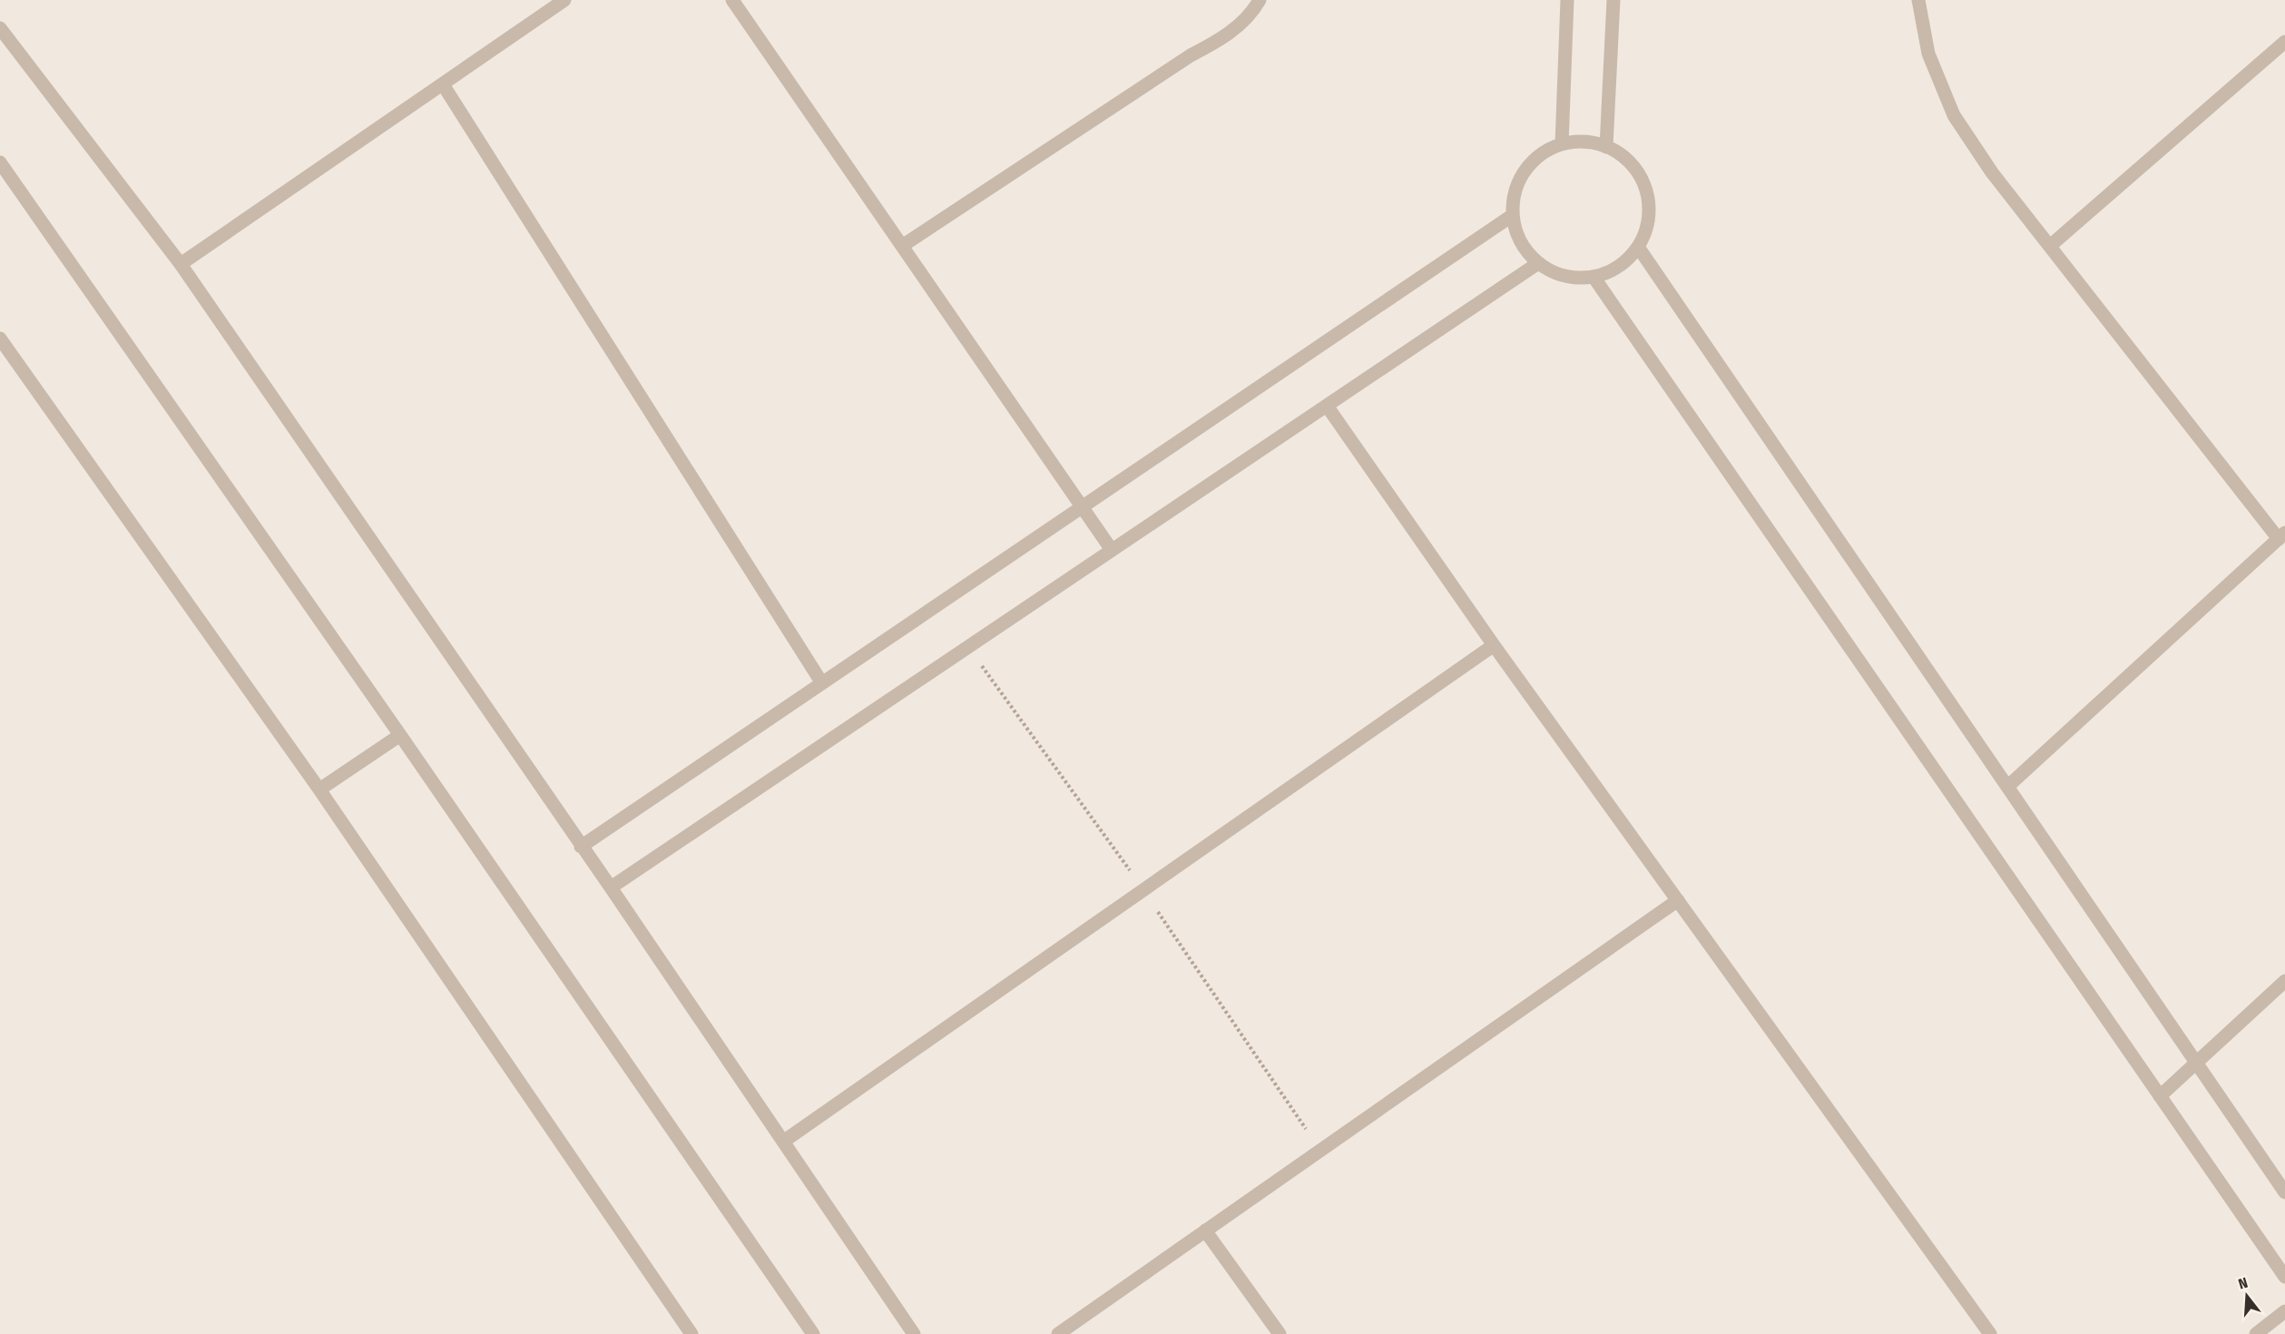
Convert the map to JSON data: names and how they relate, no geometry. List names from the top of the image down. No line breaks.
{"north":"top"}
